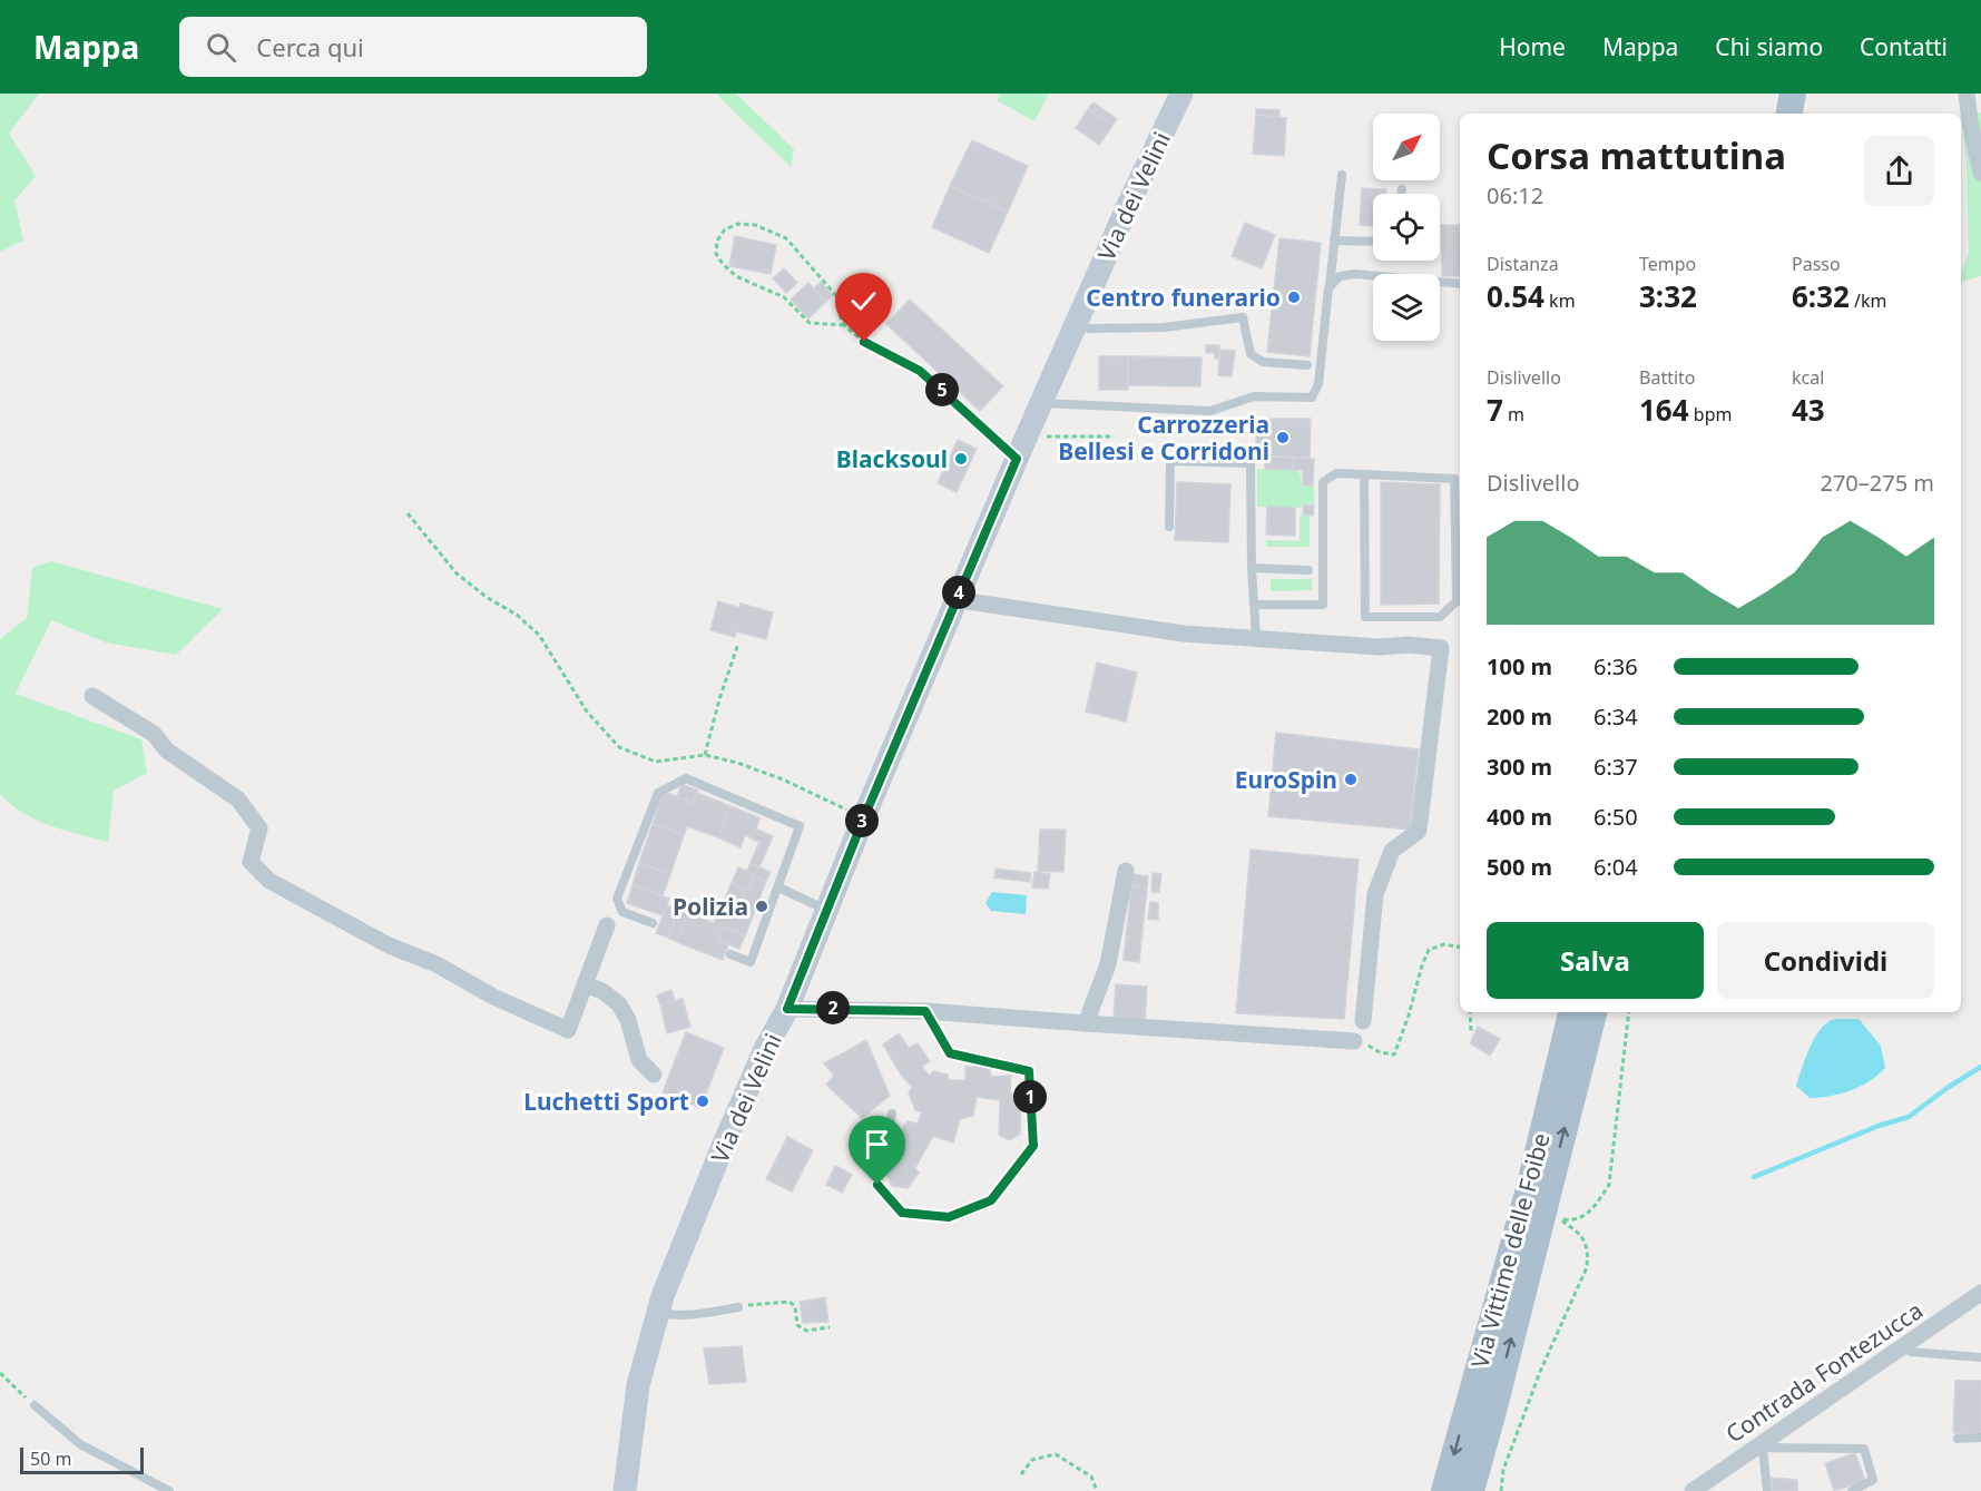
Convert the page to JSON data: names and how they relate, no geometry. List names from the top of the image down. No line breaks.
{"streets":{"main road":["Via Vittime delle Foibe"],"street":["Via dei Velini","Contrada Fontezucca"]},"places":["Centro funerario","Carrozzeria Bellesi e Corridoni","Blacksoul","EuroSpin","Polizia","Luchetti Sport"],"scale_bar":"50 m","north":"top right","page":{"header":"Mappa","search":"Cerca qui","nav":["Home","Mappa","Chi siamo","Contatti"],"heading":["Corsa mattutina","06:12"],"stats":[["Distanza","0.54 km"],["Tempo","3:32"],["Passo","6:32 /km"],["Dislivello","7 m"],["Battito","164 bpm"],["kcal","43"]],"pins":["5","4","3","2","1"],"chart":["Dislivello","270–275 m"],"list":[{"name":"100 m","note":"6:36"},{"name":"200 m","note":"6:34"},{"name":"300 m","note":"6:37"},{"name":"400 m","note":"6:50"},{"name":"500 m","note":"6:04"}],"buttons":["Salva","Condividi"],"scale":"50 m"}}
